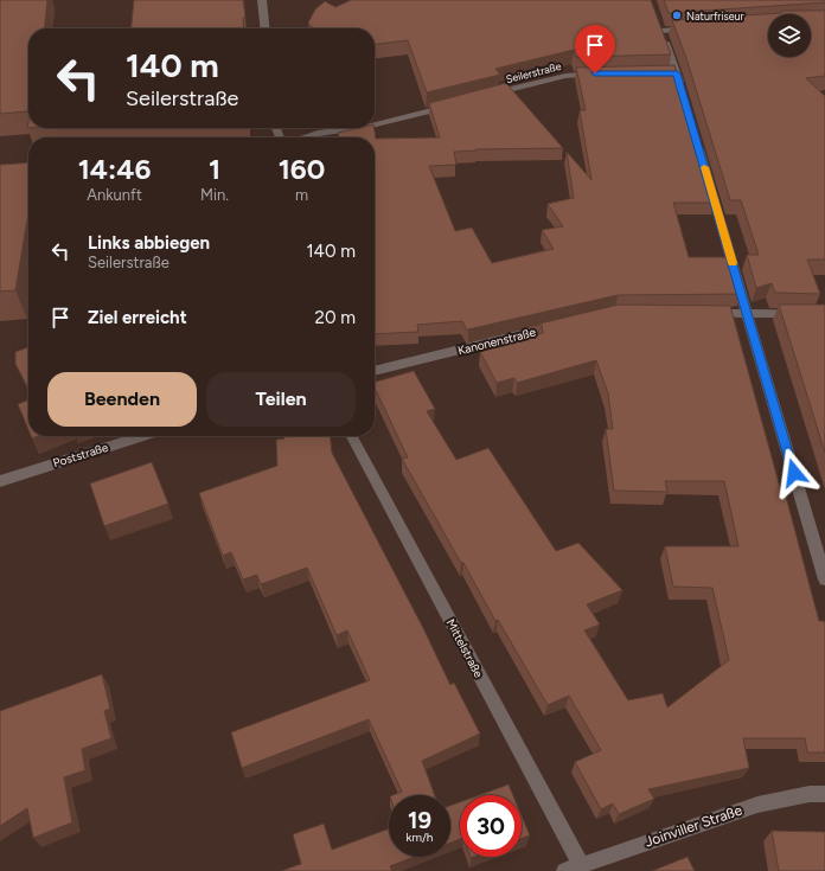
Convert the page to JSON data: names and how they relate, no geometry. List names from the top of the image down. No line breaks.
{"streets":{"street":["Seilerstraße","Kanonenstraße","Poststraße","Mittelstraße","Joinviller Straße"]},"crossings":[["Mittelstraße","Joinviller Straße"]],"places":["Naturfriseur"],"page":{"turn":["140 m","Seilerstraße"],"eta":["14:46","Ankunft","1","Min.","160","m"],"list":[{"name":"Links abbiegen","note":"Seilerstraße","value":"140 m"},{"name":"Ziel erreicht","value":"20 m"}],"buttons":["Beenden","Teilen"],"speed":"19 km/h","limit":"30"}}
